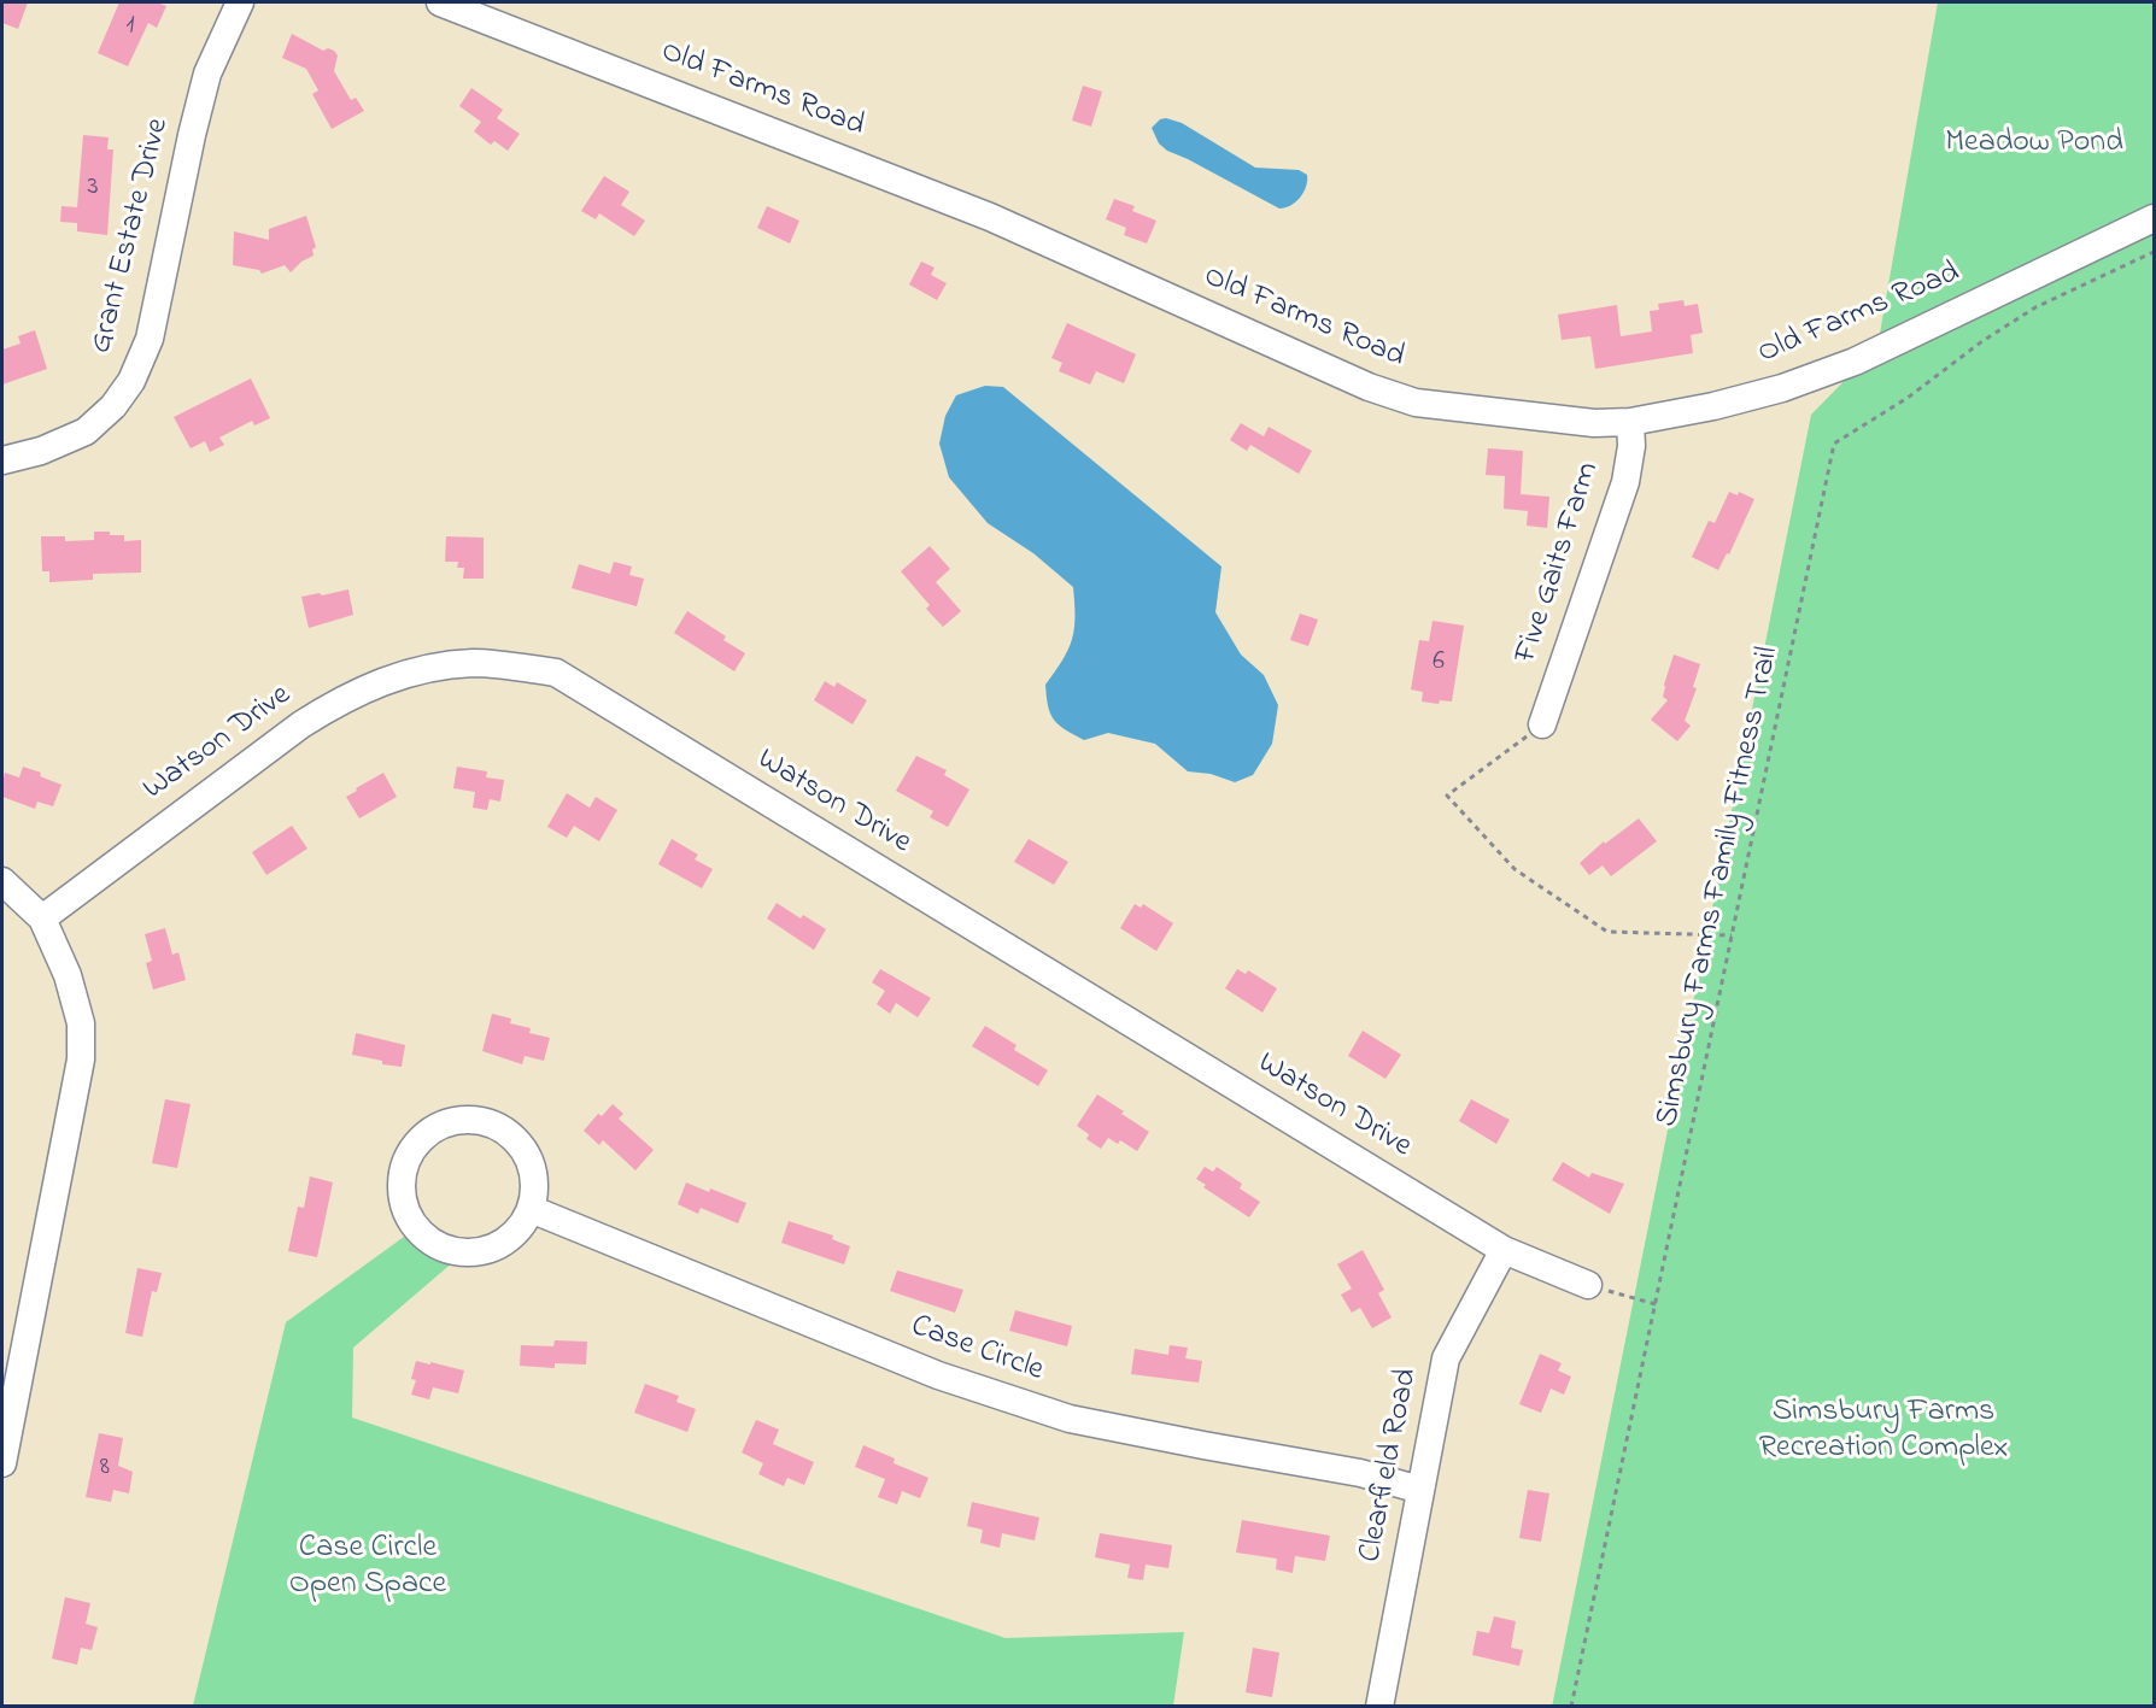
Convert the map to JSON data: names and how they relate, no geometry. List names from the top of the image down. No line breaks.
{"streets":{"street":["Old Farms Road","Grant Estate Drive","Five Gaits Farm","Watson Drive","Case Circle","Clearfield Road"],"path":["Simsbury Farms Family Fitness Trail"]},"crossings":[["Old Farms Road","Five Gaits Farm"],["Watson Drive","Clearfield Road"],["Case Circle","Clearfield Road"]],"parks":["Meadow Pond","Simsbury Farms Recreation Complex","Case Circle Open Space"],"house_numbers":["1","3","6","8"]}
